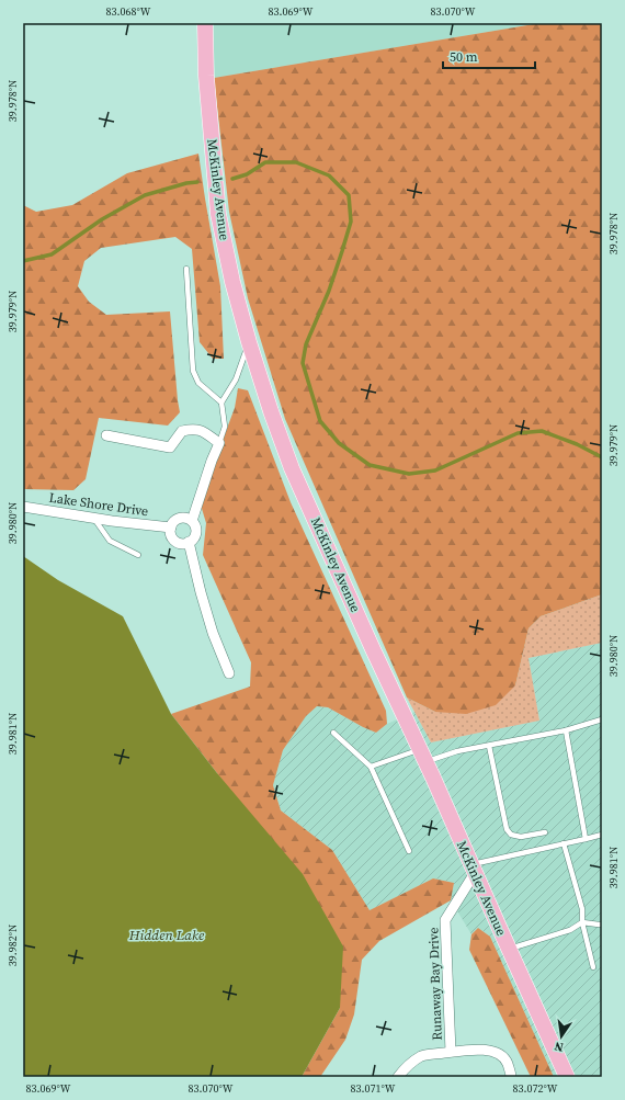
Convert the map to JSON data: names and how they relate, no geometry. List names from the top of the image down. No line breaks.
{"streets":{"main road":["McKinley Avenue"],"street":["Lake Shore Drive","Runaway Bay Drive"]},"crossings":[["McKinley Avenue","Runaway Bay Drive"]],"water":["Hidden Lake"],"scale_bar":"50 m","north":"bottom","coordinates":["83.068°W","83.069°W","83.070°W","39.978°N","39.979°N","39.980°N","39.981°N","39.982°N","83.071°W","83.072°W"]}
